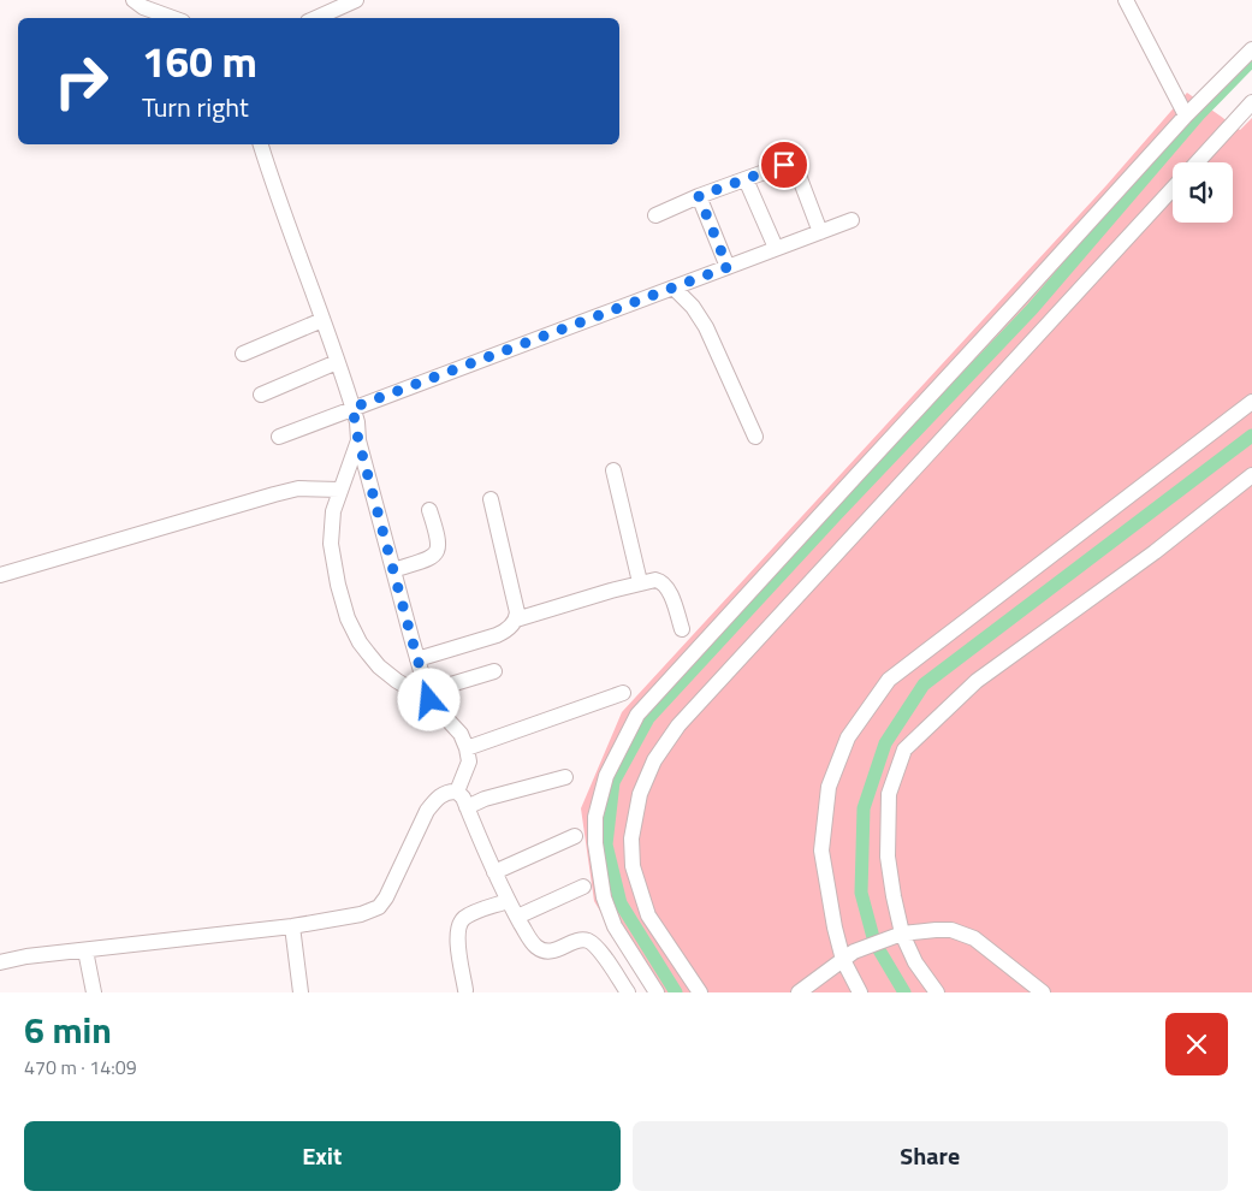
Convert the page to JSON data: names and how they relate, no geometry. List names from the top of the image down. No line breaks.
{"page":{"turn":["160 m","Turn right"],"heading":["6 min","470 m · 14:09"],"buttons":["Exit","Share"]}}
